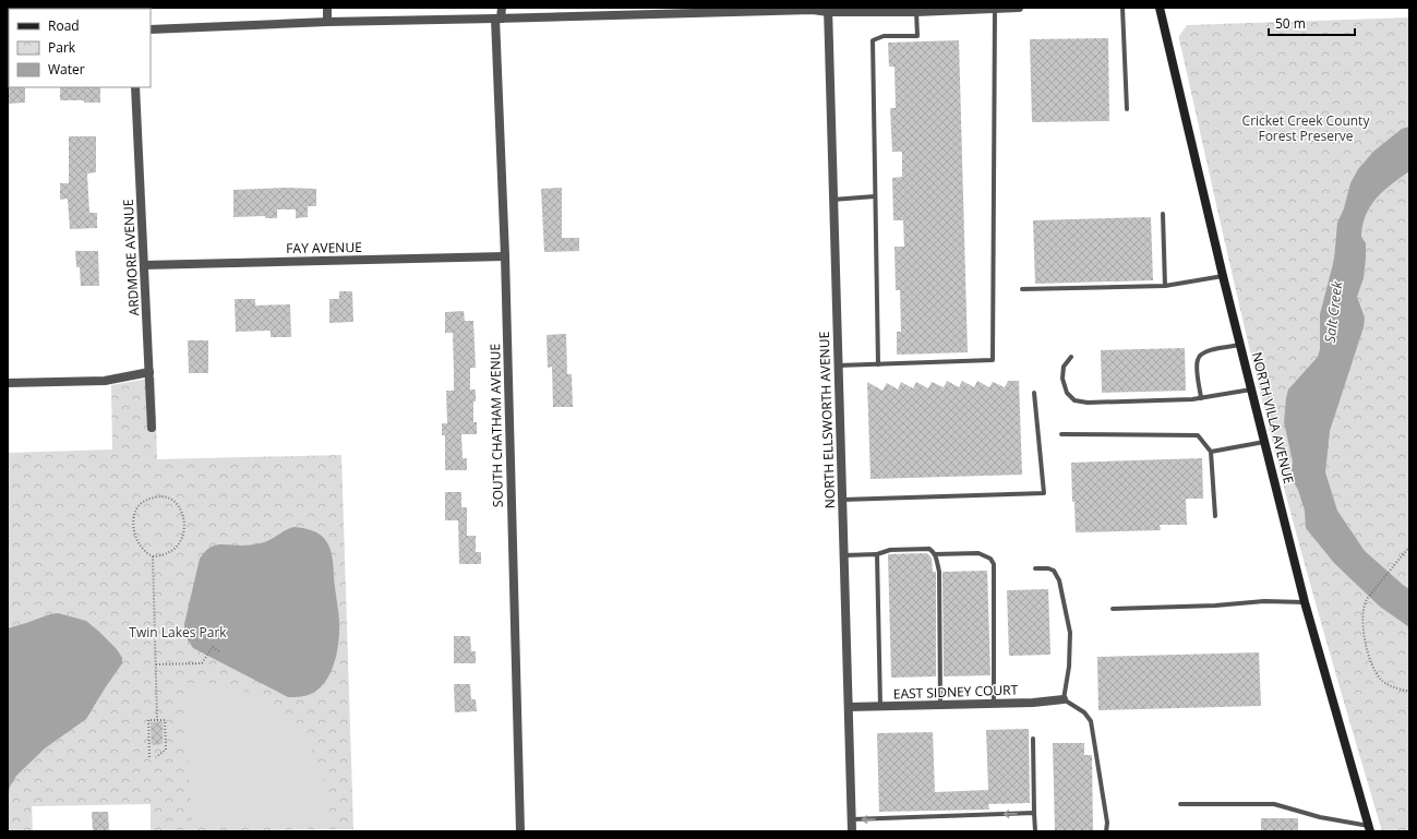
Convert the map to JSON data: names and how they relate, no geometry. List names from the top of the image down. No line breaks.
{"streets":{"main road":["NORTH VILLA AVENUE"],"street":["FAY AVENUE","ARDMORE AVENUE","NORTH ELLSWORTH AVENUE","SOUTH CHATHAM AVENUE","EAST SIDNEY COURT"]},"crossings":[["FAY AVENUE","ARDMORE AVENUE"],["FAY AVENUE","SOUTH CHATHAM AVENUE"],["NORTH ELLSWORTH AVENUE","EAST SIDNEY COURT"]],"water":["Salt Creek"],"parks":["Cricket Creek County Forest Preserve","Twin Lakes Park"],"legend":["Road","Park","Water"],"scale_bar":"50 m"}
